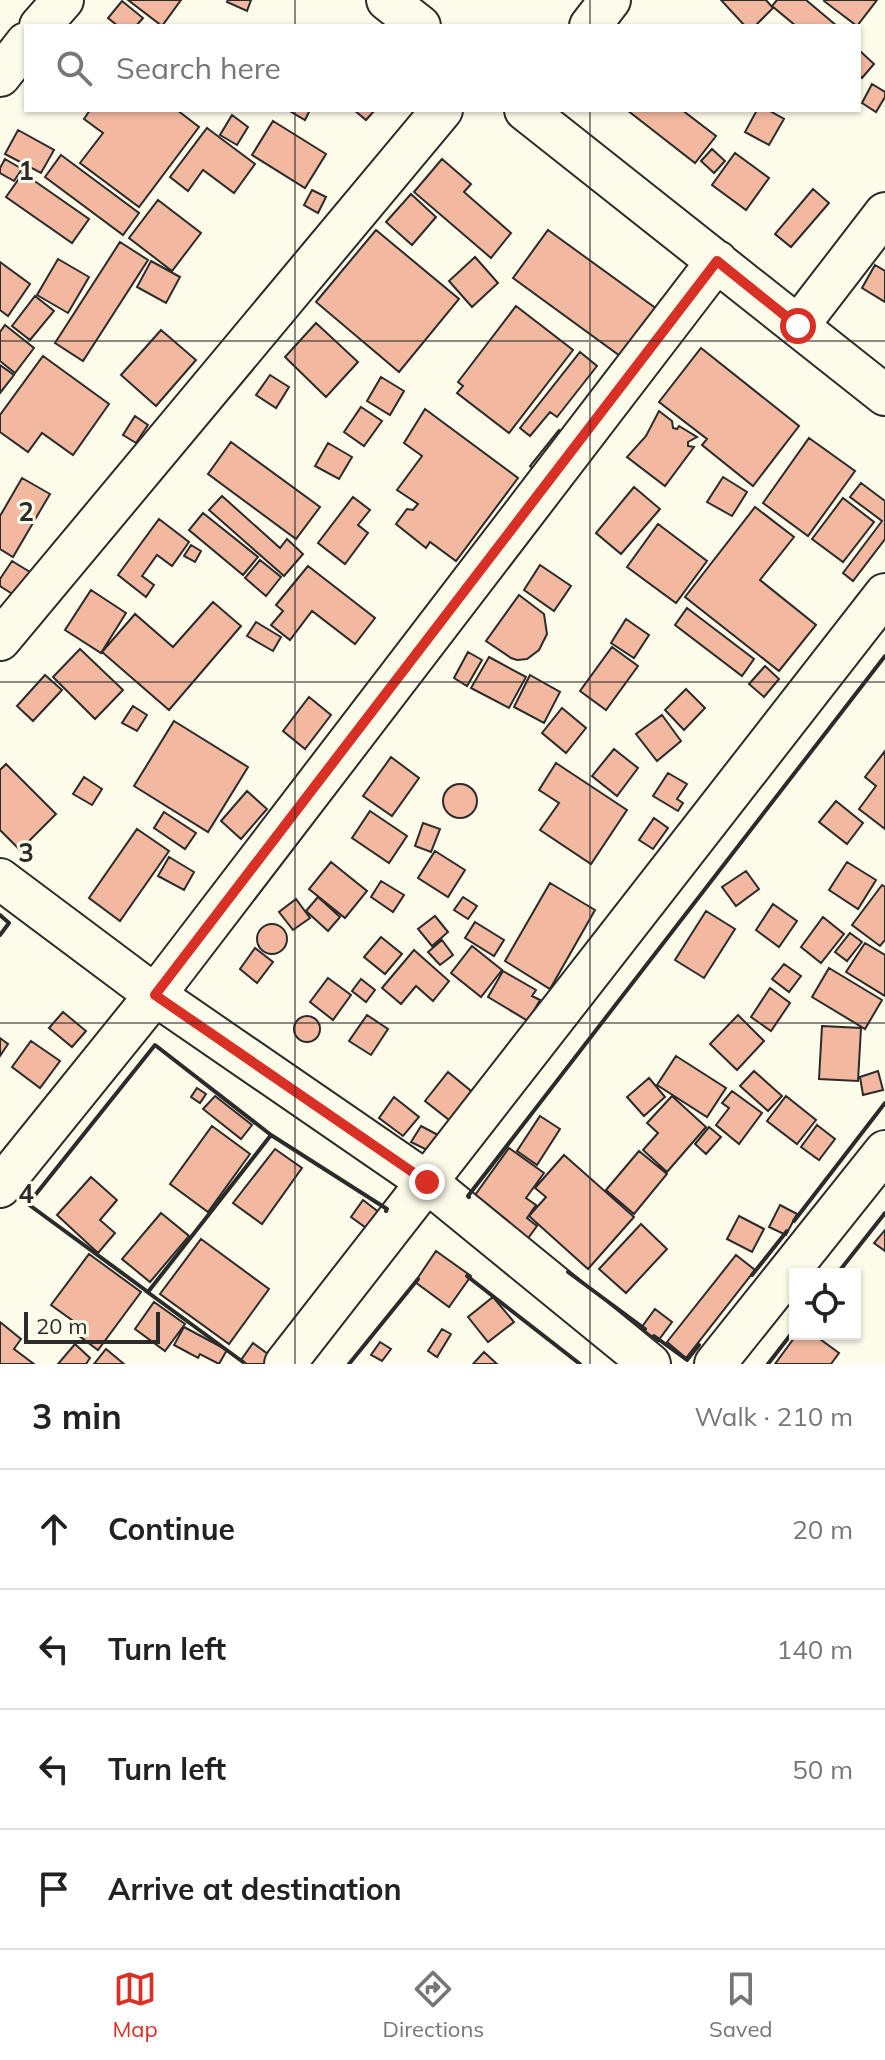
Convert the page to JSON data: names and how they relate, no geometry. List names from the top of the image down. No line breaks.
{"scale_bar":"20 m","page":{"search":"Search here","scale":"20 m","heading":["3 min","Walk · 210 m"],"list":[["Continue","20 m"],["Turn left","140 m"],["Turn left","50 m"],"Arrive at destination"],"nav":["Map","Directions","Saved"]},"grid":{"rows":["1","2","3","4"]}}
